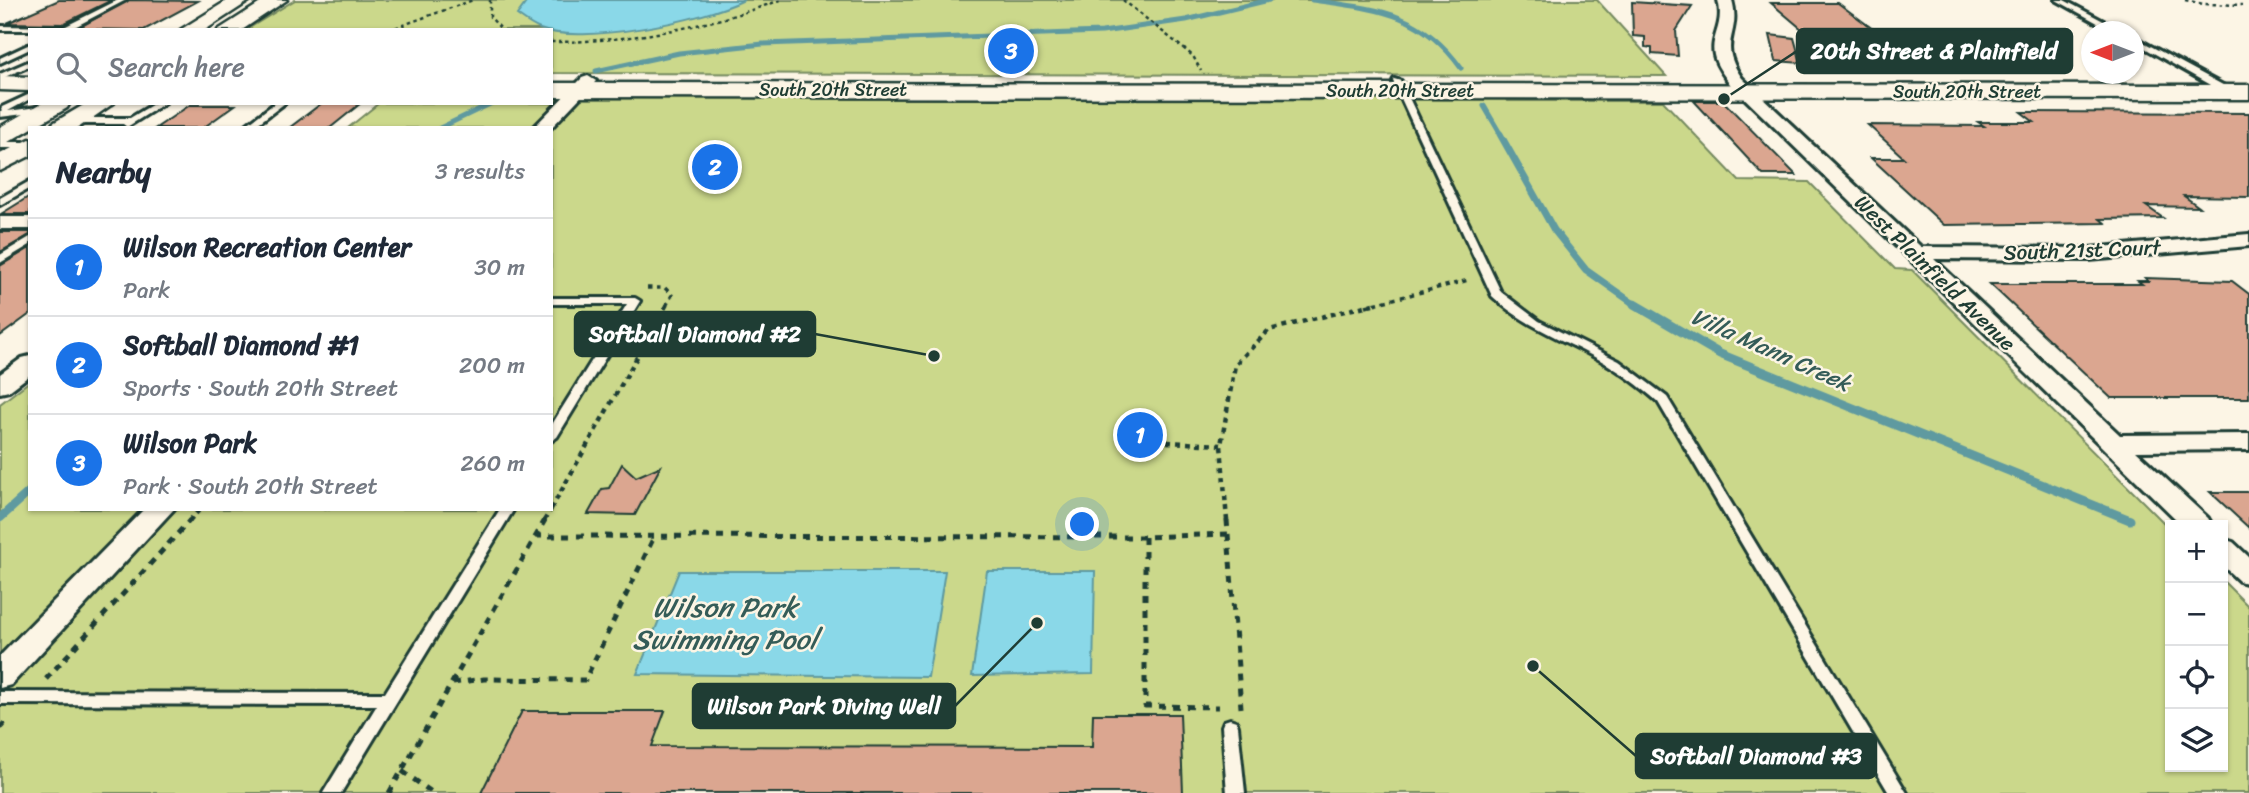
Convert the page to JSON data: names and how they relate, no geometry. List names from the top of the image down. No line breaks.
{"streets":{"street":["South 20th Street","South 21st Court","West Plainfield Avenue"]},"crossings":[["South 20th Street","West Plainfield Avenue"],["South 21st Court","West Plainfield Avenue"]],"water":["Villa Mann Creek","Wilson Park Swimming Pool"],"places":["20th Street & Plainfield","Softball Diamond #2","Wilson Park Diving Well","Softball Diamond #3"],"north":"left","page":{"pins":["3","2","1"],"search":"Search here","heading":["Nearby","3 results"],"list":[{"mark":"1","name":"Wilson Recreation Center","note":"Park","value":"30 m"},{"mark":"2","name":"Softball Diamond #1","note":"Sports · South 20th Street","value":"200 m"},{"mark":"3","name":"Wilson Park","note":"Park · South 20th Street","value":"260 m"}],"map_buttons":["+","−"]}}
